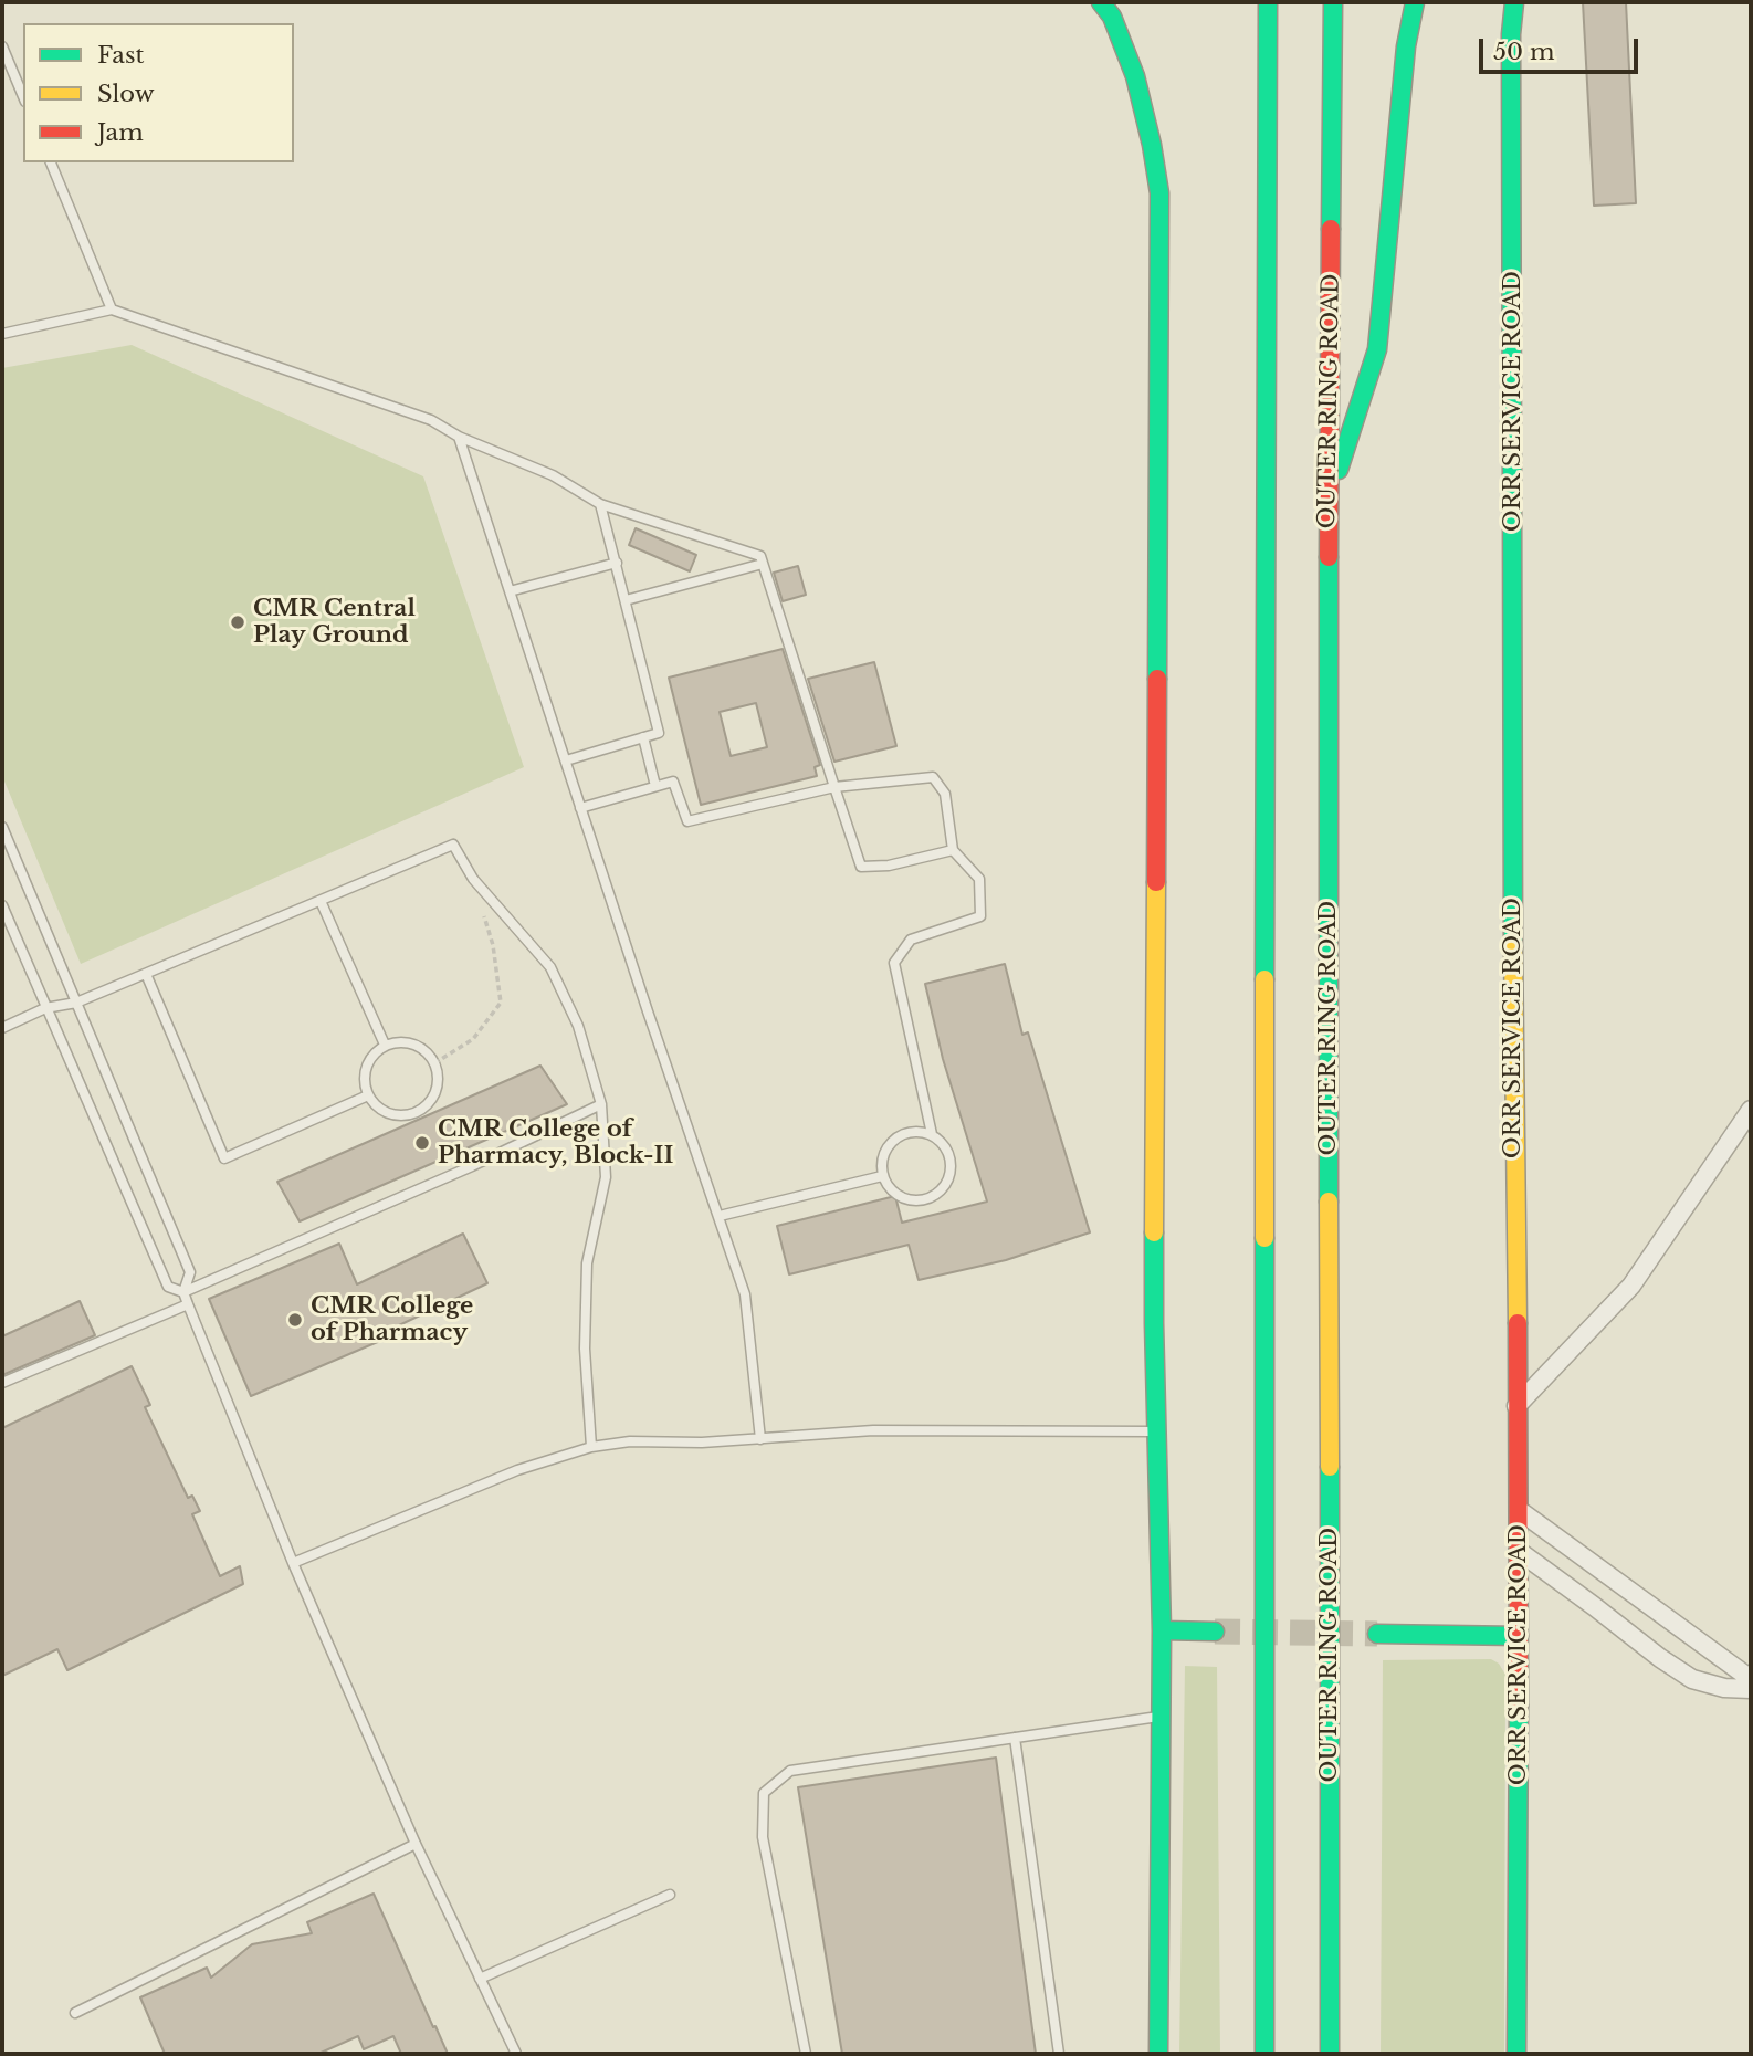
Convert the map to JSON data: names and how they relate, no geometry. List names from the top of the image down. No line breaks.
{"streets":{"main road":["OUTER RING ROAD","ORR SERVICE ROAD"]},"places":["CMR Central Play Ground","CMR College of Pharmacy, Block-II","CMR College of Pharmacy"],"legend":["Fast","Slow","Jam"],"scale_bar":"50 m"}
